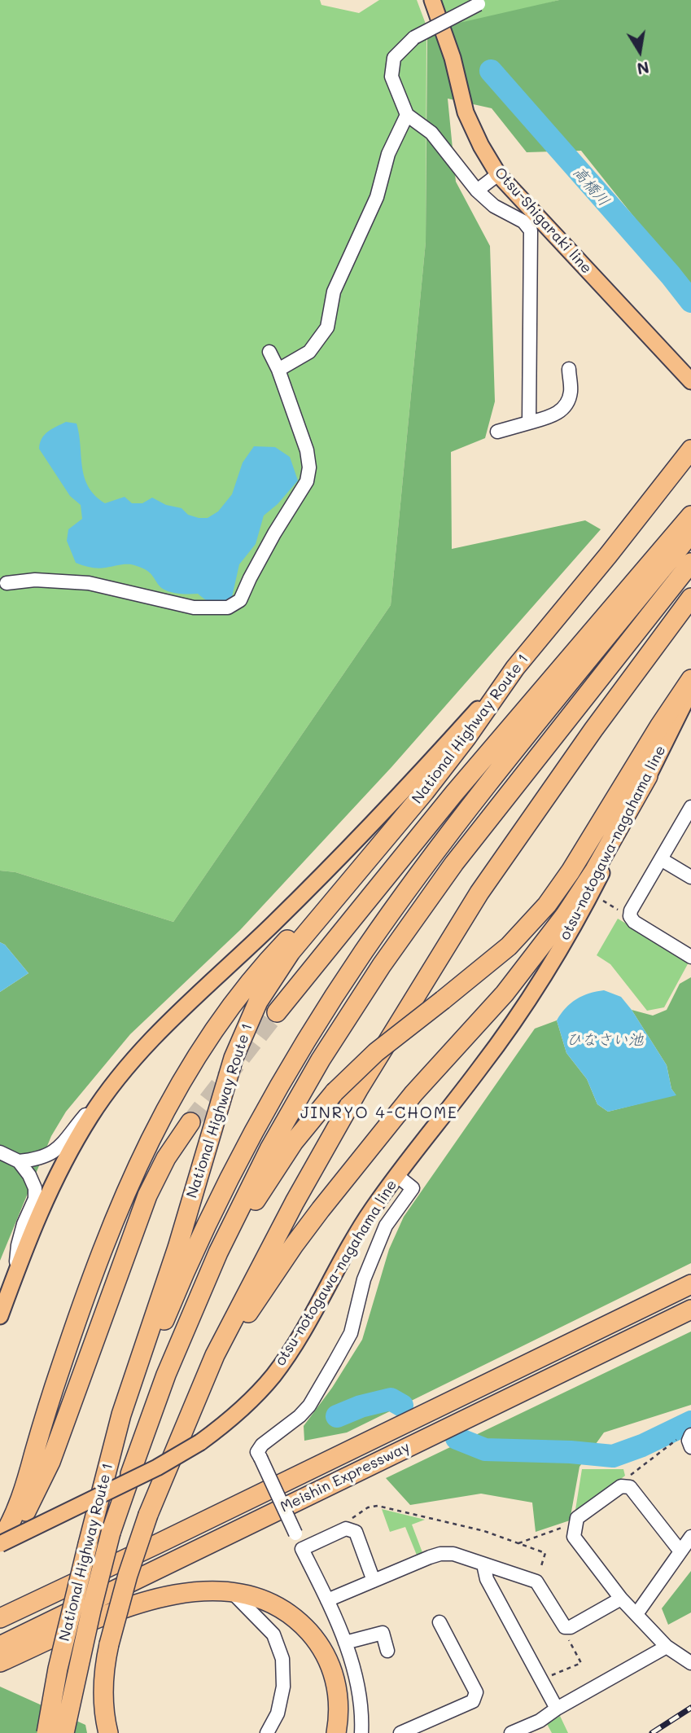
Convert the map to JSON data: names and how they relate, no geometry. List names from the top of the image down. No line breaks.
{"streets":{"highway":["National Highway Route 1","Meishin Expressway"],"main road":["Otsu-Shigaraki line","otsu-notogawa-nagahama line"]},"districts":["JINRYO 4-CHOME"],"water":["高橋川","ひなさい池"],"north":"bottom"}
